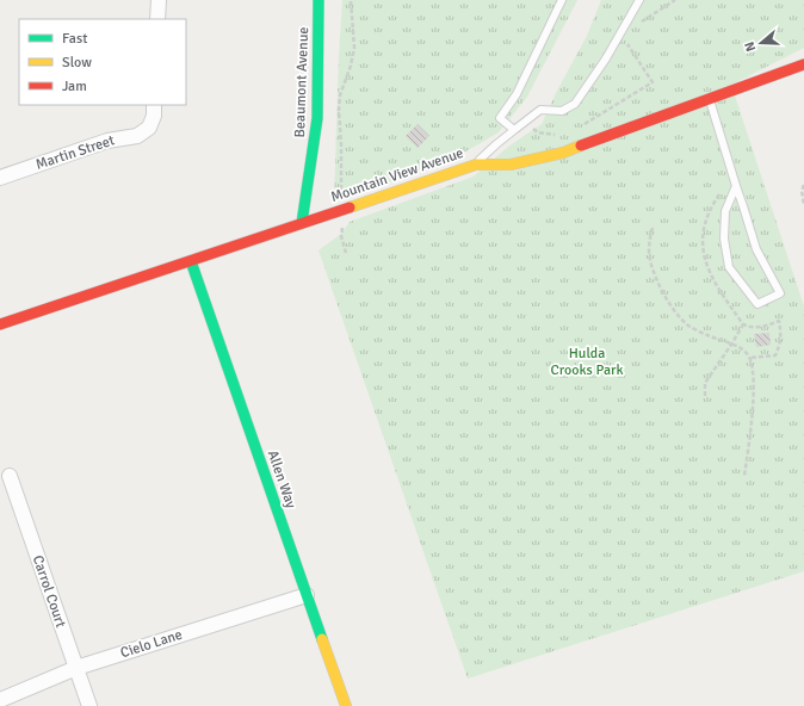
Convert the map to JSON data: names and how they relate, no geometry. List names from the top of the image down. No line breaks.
{"streets":{"street":["Beaumont Avenue","Martin Street","Mountain View Avenue","Allen Way","Carrol Court","Cielo Lane"]},"crossings":[["Beaumont Avenue","Mountain View Avenue"],["Mountain View Avenue","Allen Way"],["Allen Way","Cielo Lane"],["Carrol Court","Cielo Lane"]],"parks":["Hulda Crooks Park"],"legend":["Fast","Slow","Jam"],"north":"left"}
